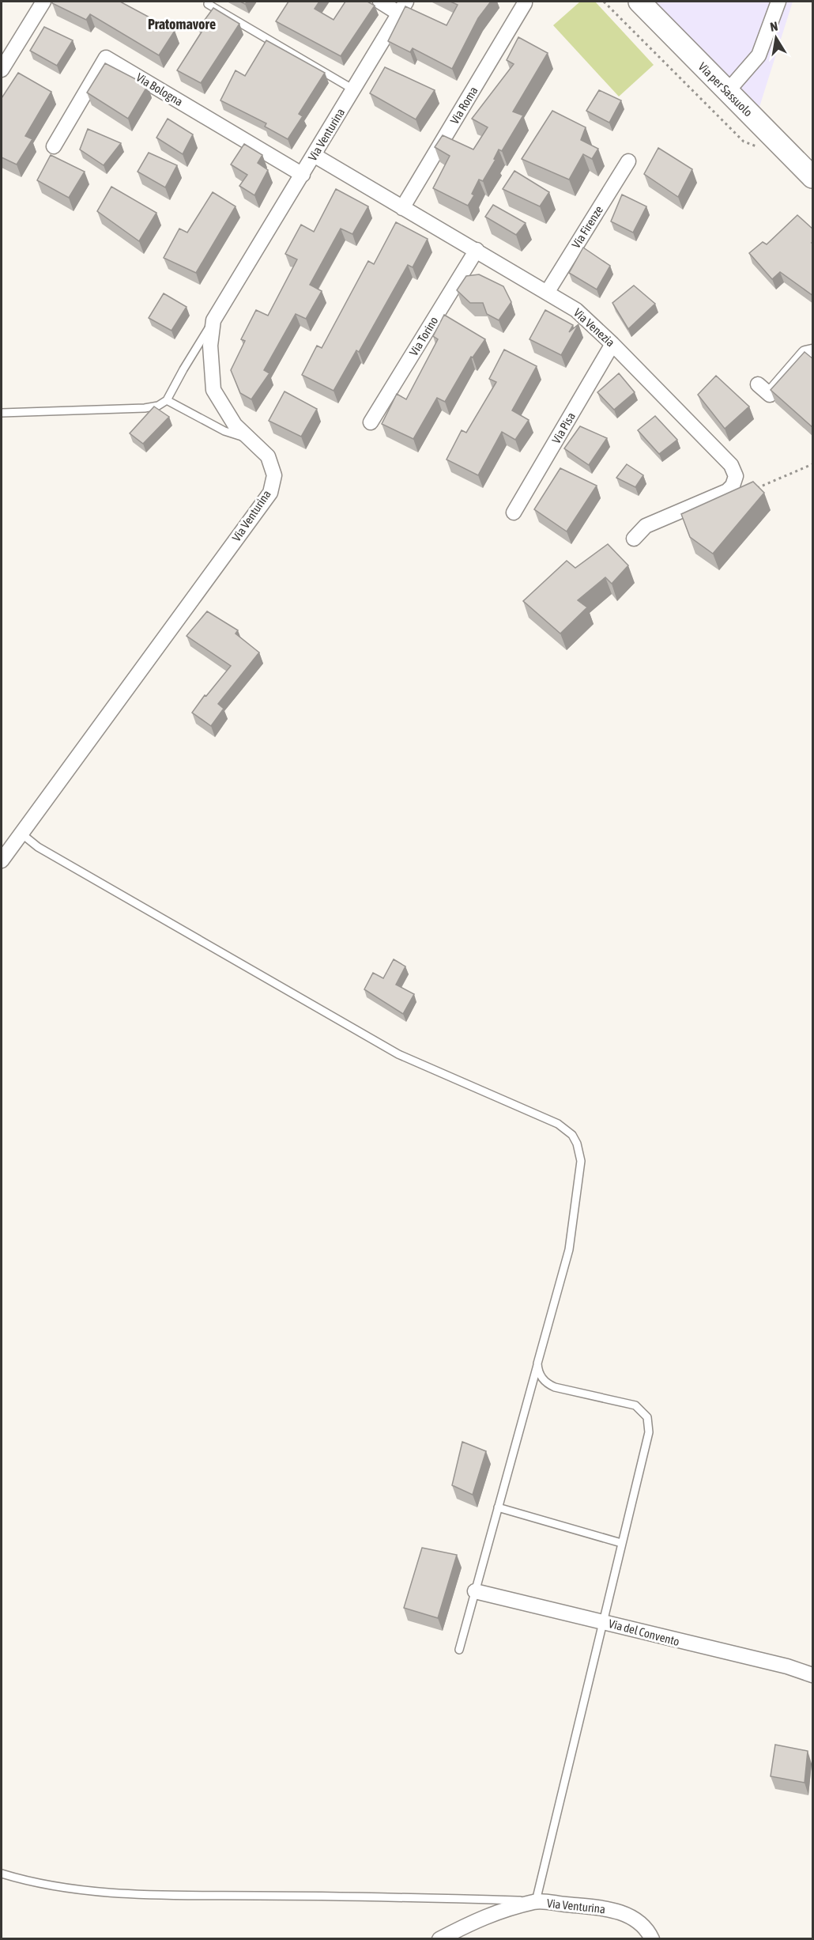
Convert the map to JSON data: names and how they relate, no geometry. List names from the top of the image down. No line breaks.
{"streets":{"main road":["Via per Sassuolo"],"street":["Via Bologna","Via Roma","Via Venturina","Via Firenze","Via Venezia","Via Torino","Via Pisa","Via del Convento"]},"crossings":[["Via Bologna","Via Venturina"],["Via Roma","Via Venezia"],["Via Venturina","Via Venezia"],["Via Firenze","Via Venezia"],["Via Venezia","Via Torino"],["Via Venezia","Via Pisa"]],"districts":["Pratomavore"],"north":"top"}
